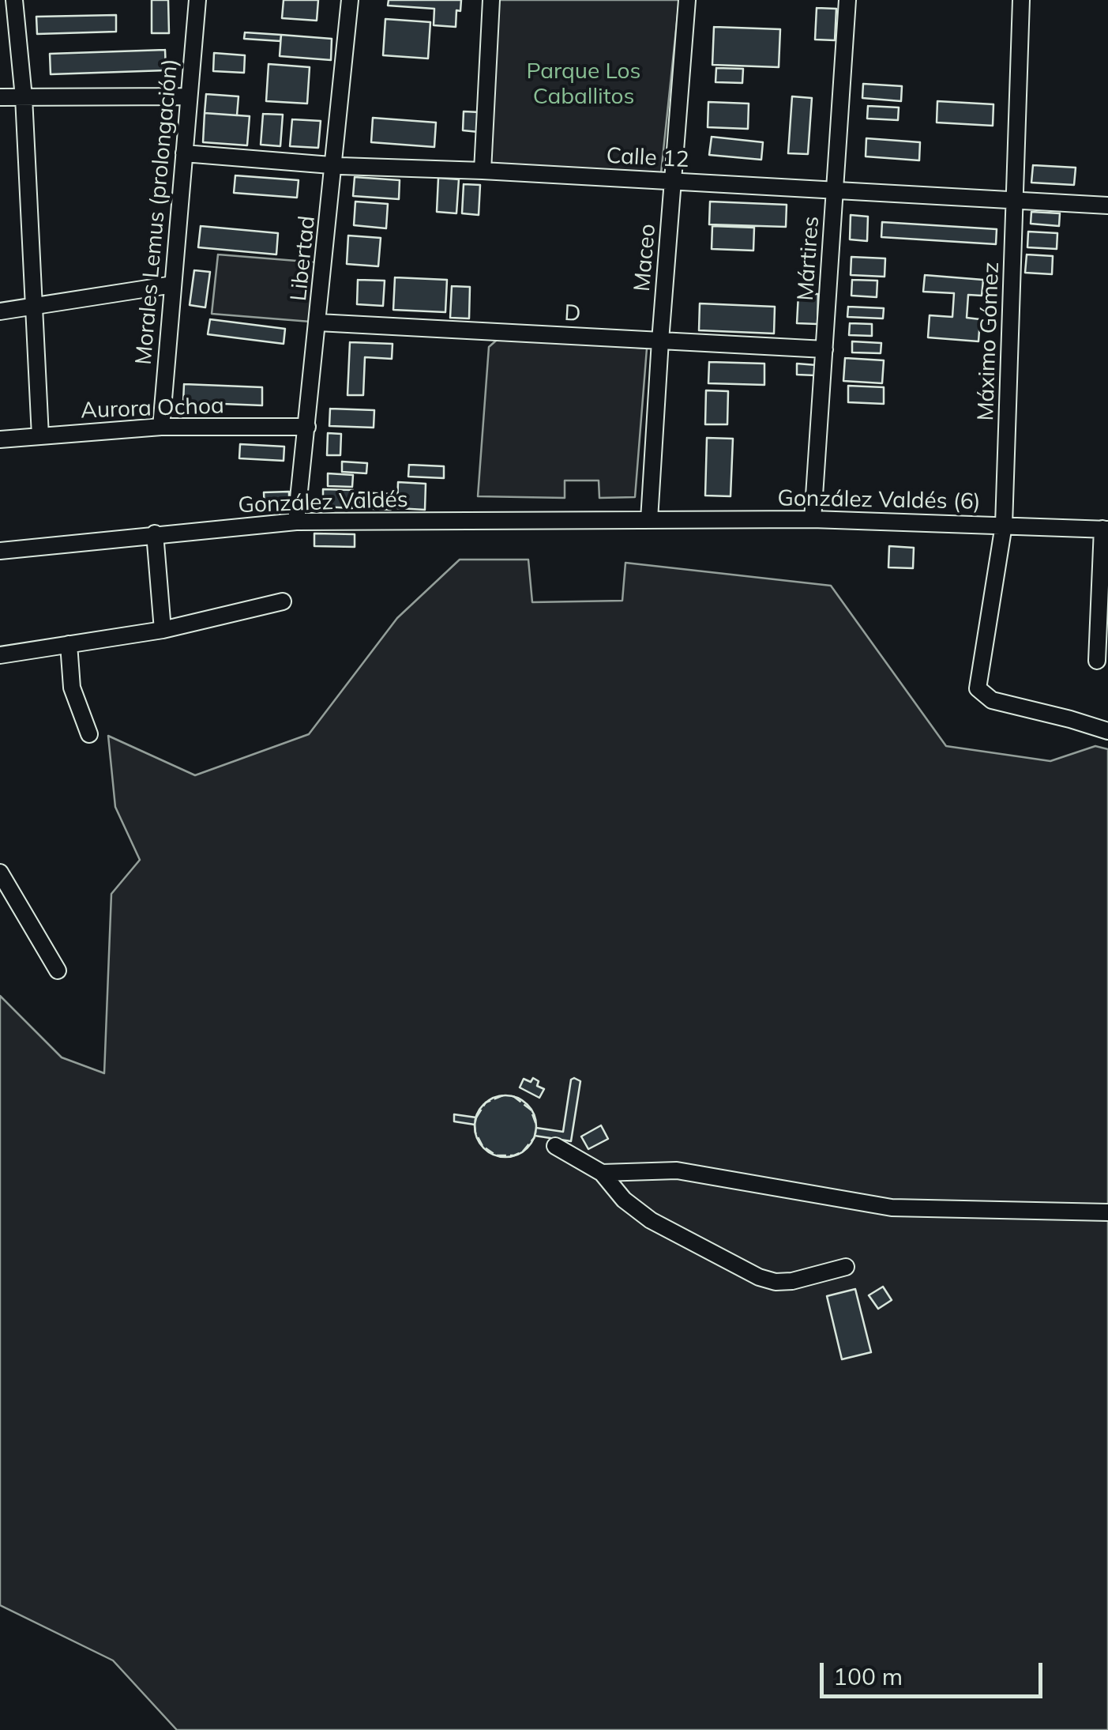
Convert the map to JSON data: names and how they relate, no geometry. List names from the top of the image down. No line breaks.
{"streets":{"street":["Calle 12","Morales Lemus (prolongación)","Maceo","Libertad","Mártires","D","Máximo Gómez","Aurora Ochoa","González Valdés (6)","González Valdés"]},"crossings":[["Calle 12","Morales Lemus (prolongación)"],["Calle 12","Maceo"],["Calle 12","Libertad"],["Calle 12","Mártires"],["Calle 12","Máximo Gómez"],["Morales Lemus (prolongación)","Aurora Ochoa"],["Maceo","D"],["Maceo","González Valdés (6)"],["Maceo","González Valdés"],["Libertad","D"],["Libertad","Aurora Ochoa"],["Libertad","González Valdés"],["Mártires","D"],["Mártires","González Valdés (6)"],["Máximo Gómez","González Valdés (6)"],["González Valdés (6)","González Valdés"]],"parks":["Parque Los Caballitos"],"scale_bar":"100 m"}
